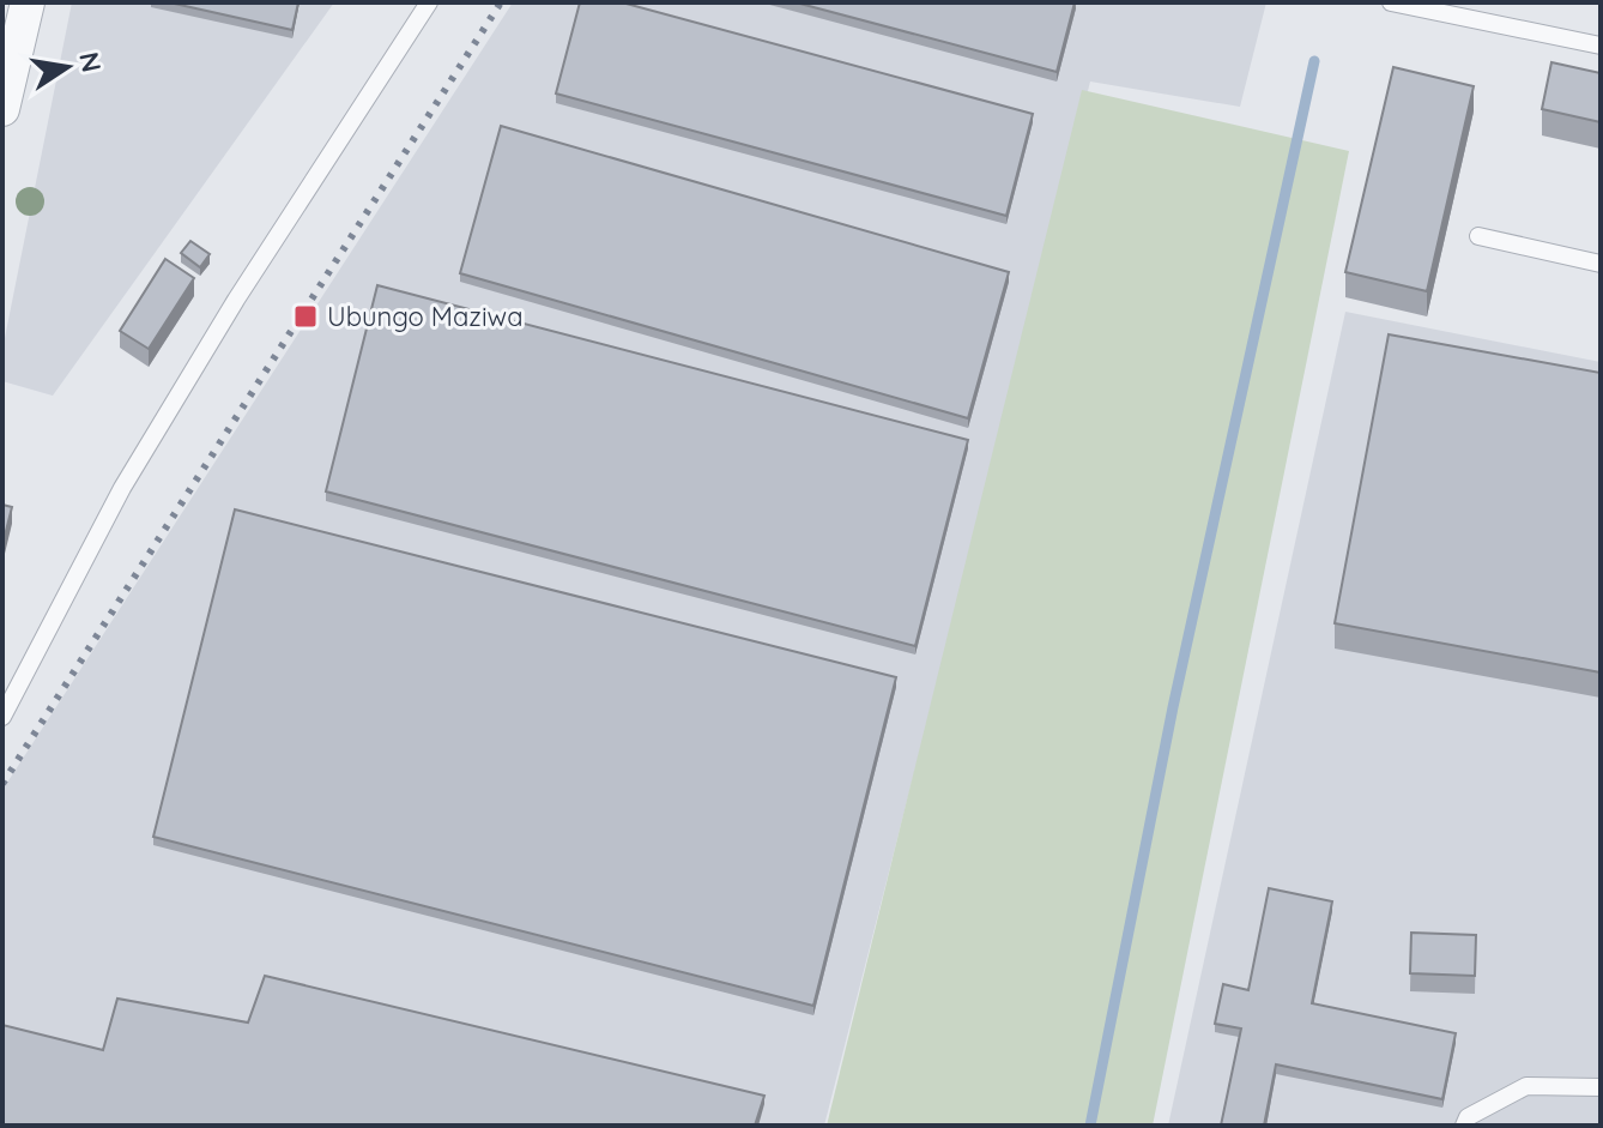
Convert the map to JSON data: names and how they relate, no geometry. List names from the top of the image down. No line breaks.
{"places":{"transit":["Ubungo Maziwa"]},"north":"right"}
